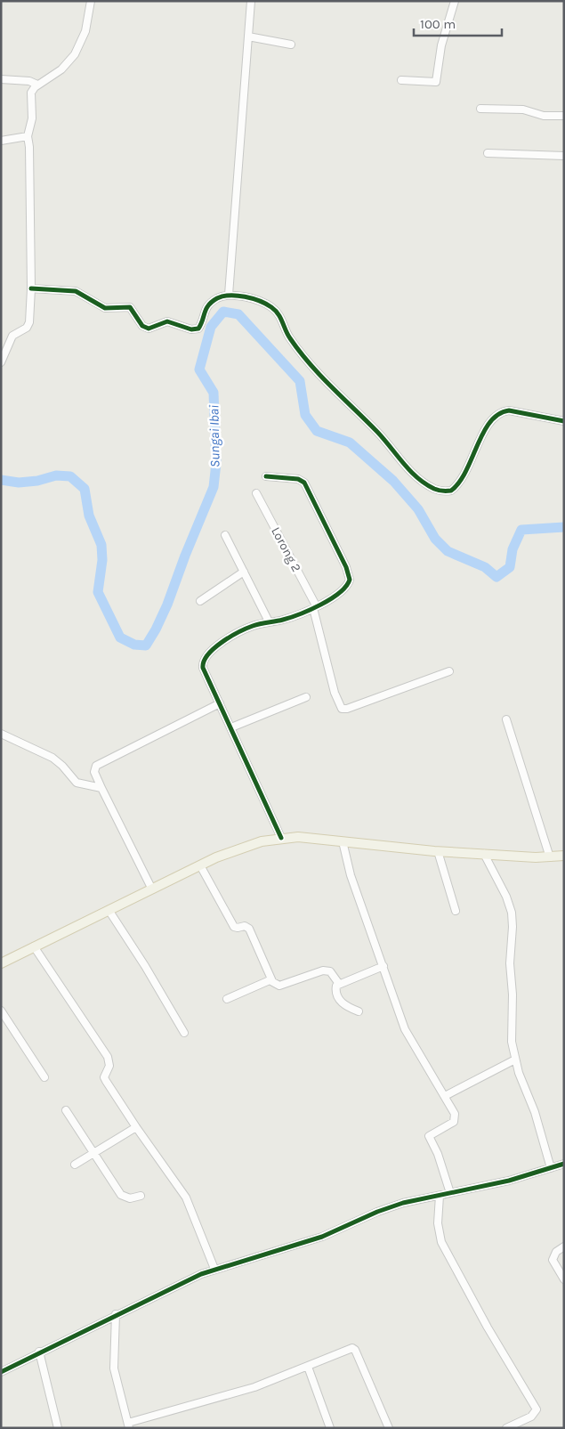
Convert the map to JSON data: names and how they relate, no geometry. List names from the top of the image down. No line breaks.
{"streets":{"street":["Lorong 2"]},"water":["Sungai Ibai"],"scale_bar":"100 m"}
